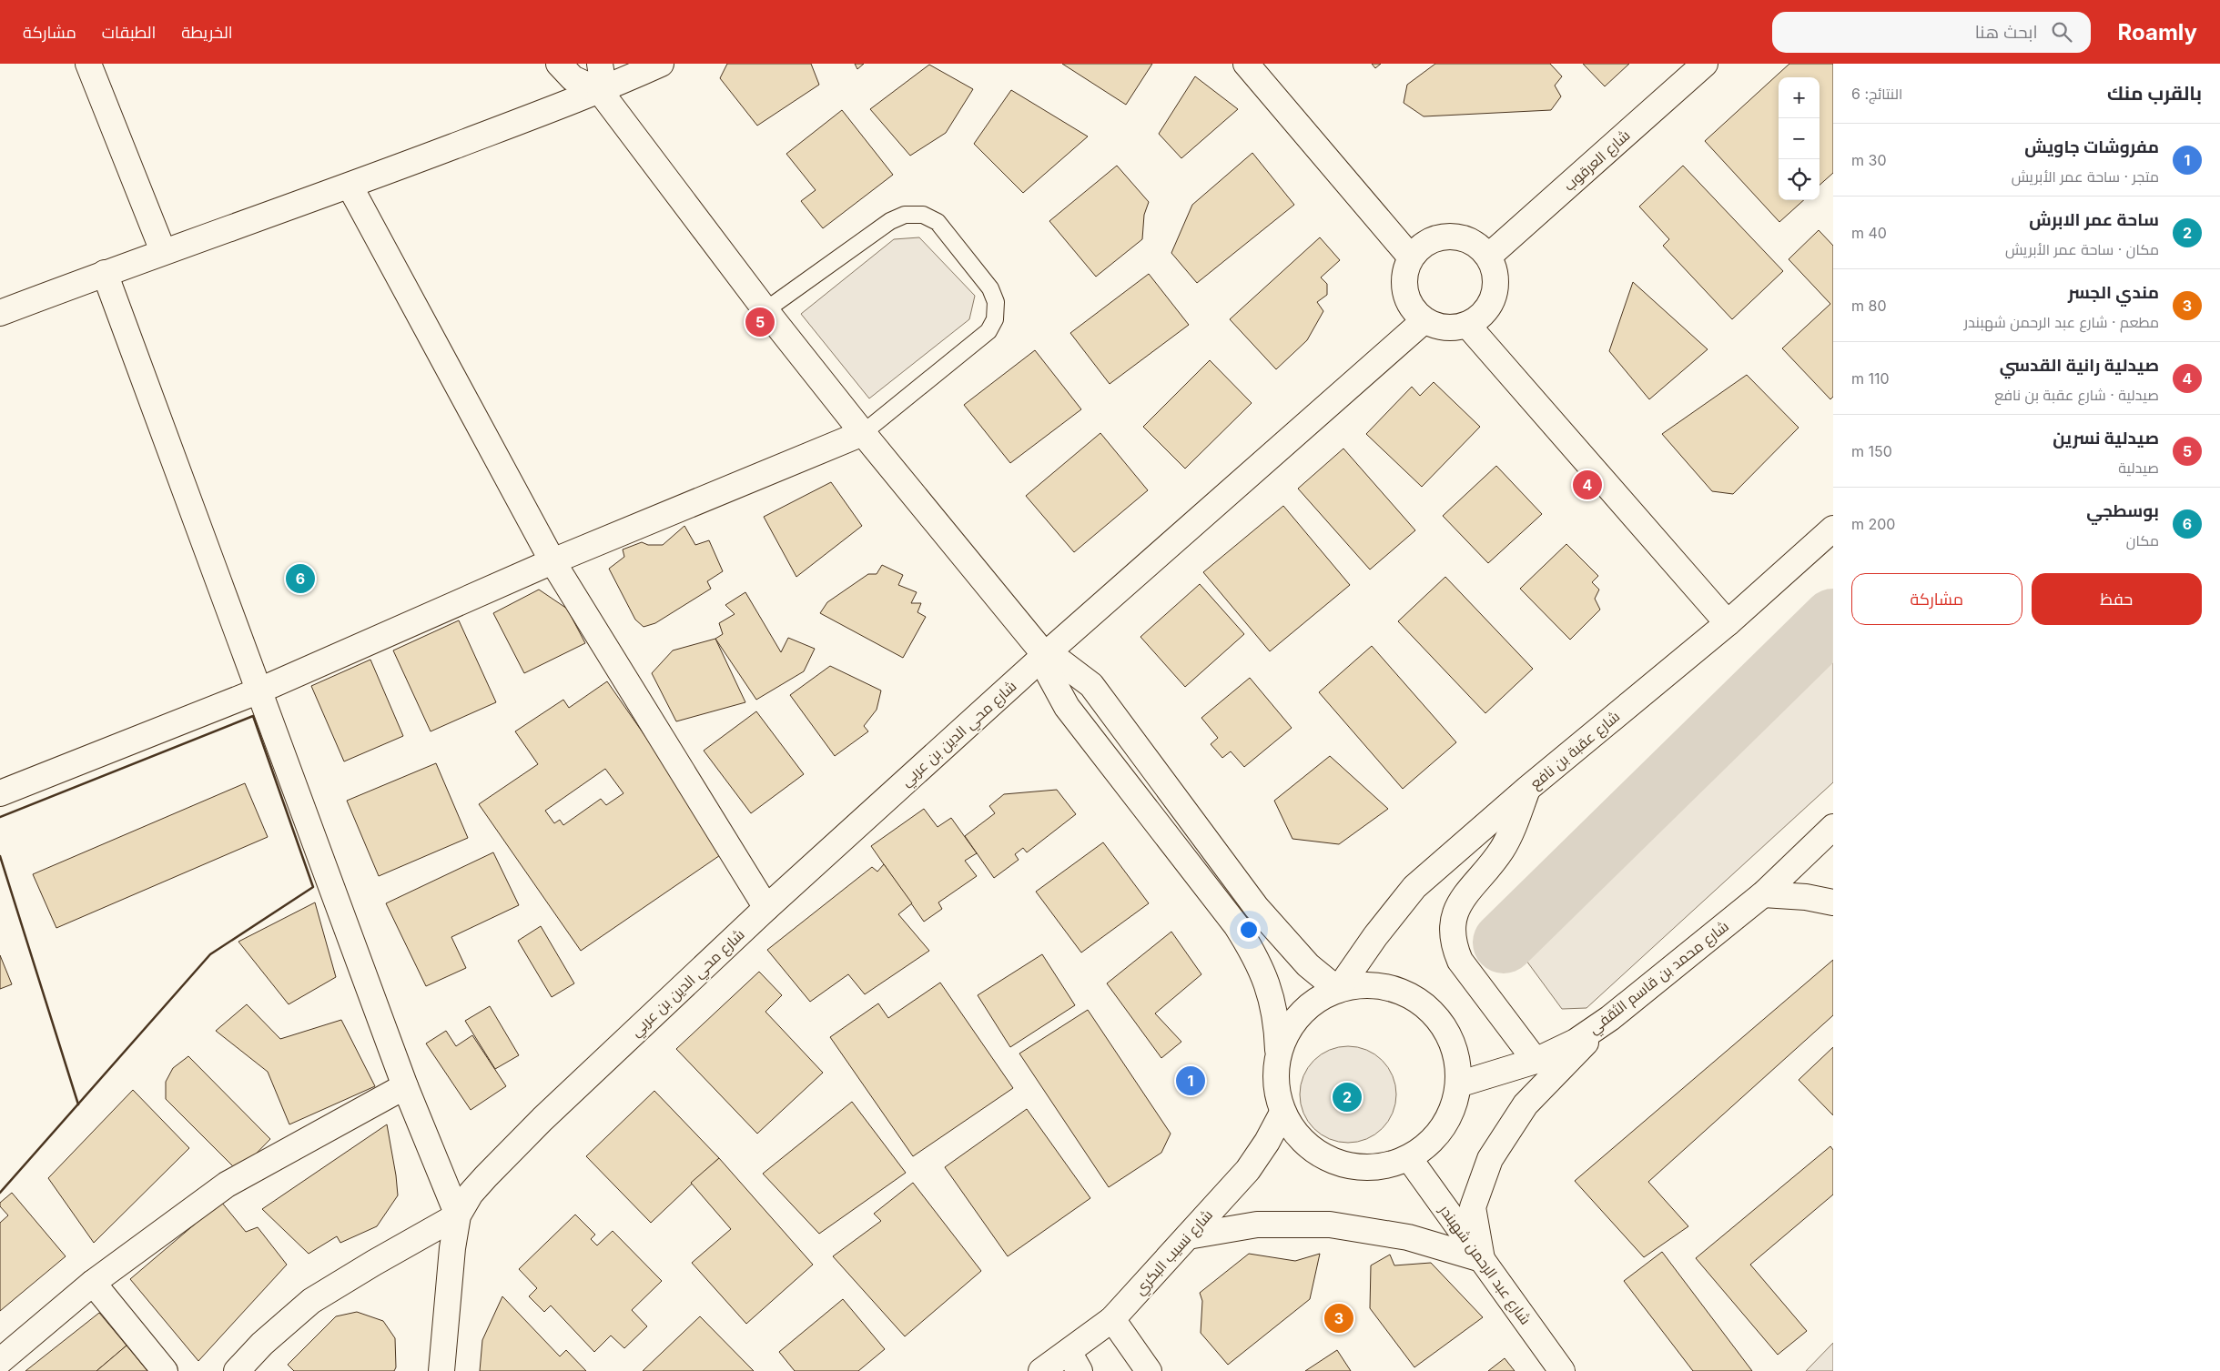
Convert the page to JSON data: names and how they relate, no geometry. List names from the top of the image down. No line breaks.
{"streets":{"street":["شارع العرقوب","شارع محي الدين بن عربي","شارع عقبة بن نافع","شارع محمد بن قاسم الثقفي","شارع نسيب البكري","شارع عبد الرحمن شهبندر"]},"crossings":[["شارع العرقوب","شارع محي الدين بن عربي"]],"page":{"header":"Roamly","search":"ابحث هنا","nav":["الخريطة","الطبقات","مشاركة"],"heading":["بالقرب منك","النتائج: 6"],"map_buttons":["+","−"],"list":[{"mark":"1","name":"مفروشات جاويش","note":"متجر · ساحة عمر الأبريش","value":"30 m"},{"mark":"2","name":"ساحة عمر الابرش","note":"مكان · ساحة عمر الأبريش","value":"40 m"},{"mark":"3","name":"مندي الجسر","note":"مطعم · شارع عبد الرحمن شهبندر","value":"80 m"},{"mark":"4","name":"صيدلية رانية القدسي","note":"صيدلية · شارع عقبة بن نافع","value":"110 m"},{"mark":"5","name":"صيدلية نسرين","note":"صيدلية","value":"150 m"},{"mark":"6","name":"بوسطجي","note":"مكان","value":"200 m"}],"pins":["5","4","6","1","2","3"],"buttons":["حفظ","مشاركة"]}}
